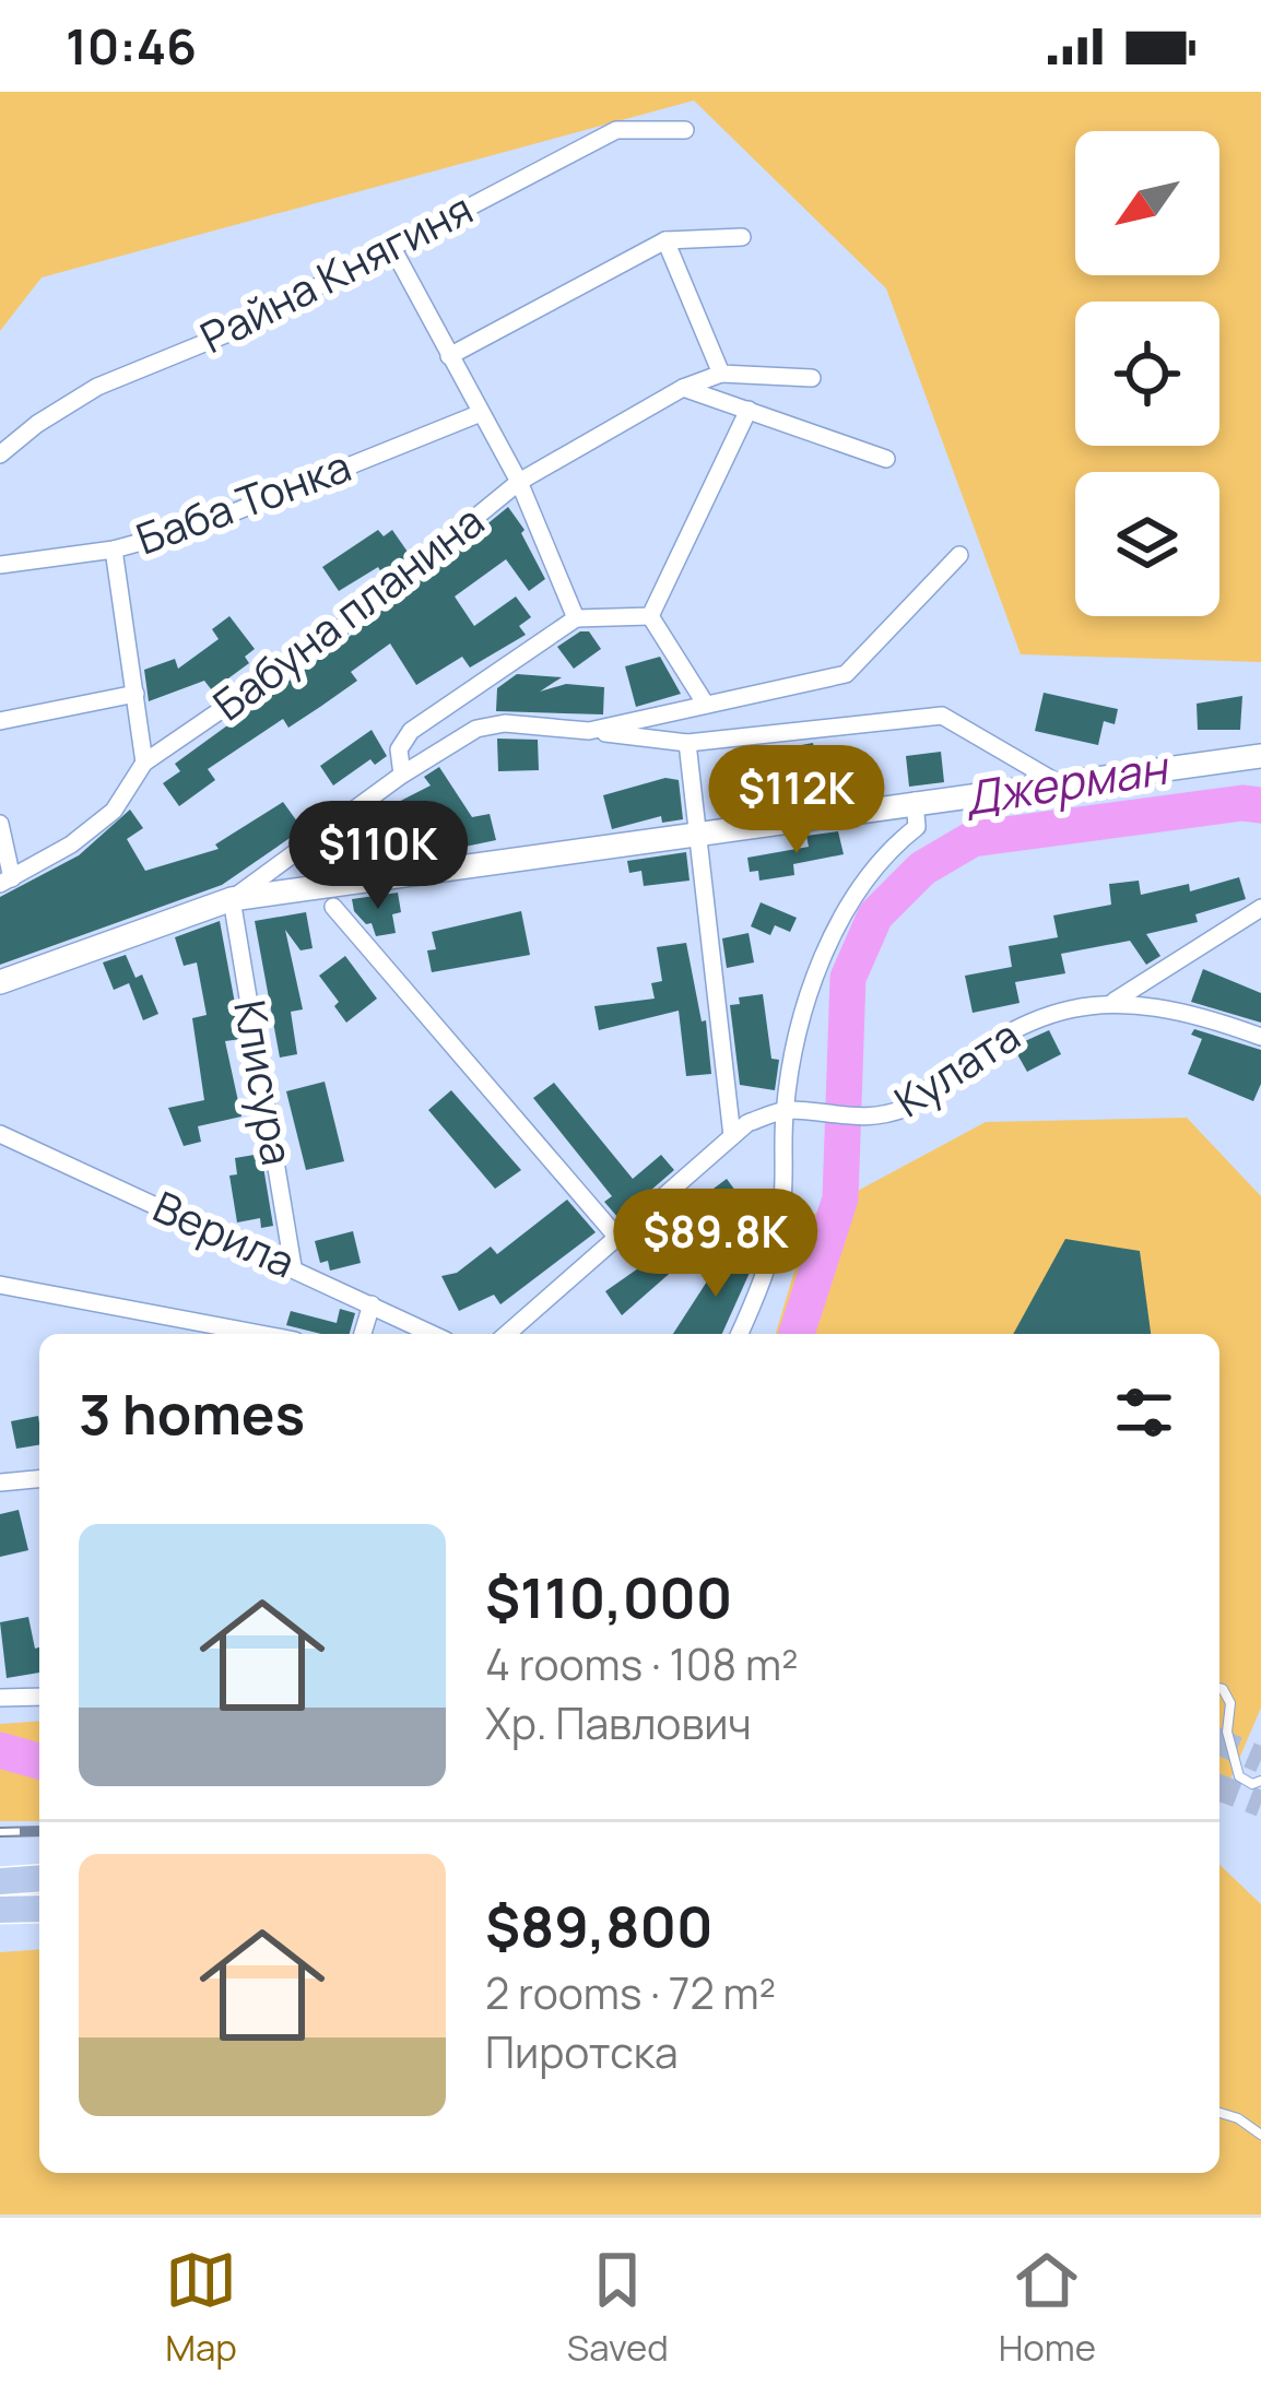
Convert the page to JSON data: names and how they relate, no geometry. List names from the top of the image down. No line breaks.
{"streets":{"street":["Райна Княгиня","Баба Тонка","Бабуна планина","Кулата","Клисура","Верила"]},"crossings":[["Клисура","Верила"]],"water":["Джерман"],"north":"bottom left","page":{"status":"10:46","price":["$112K","$110K","$89.8K"],"heading":"3 homes","list":[{"name":"$110,000","note":"4 rooms · 108 m² · Хр. Павлович"},{"name":"$89,800","note":"2 rooms · 72 m² · Пиротска"}],"tabs":["Map","Saved","Home"]}}
